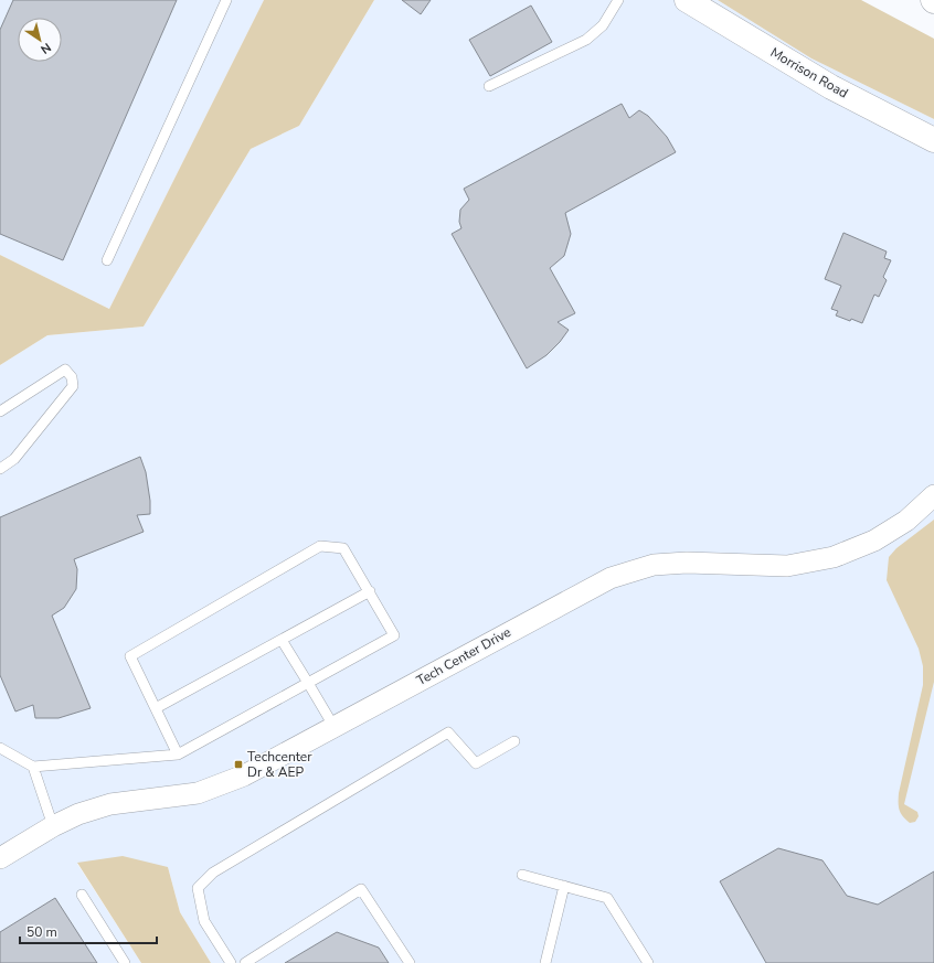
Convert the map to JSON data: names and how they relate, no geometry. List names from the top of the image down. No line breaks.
{"streets":{"street":["Morrison Road","Tech Center Drive"]},"places":{"transit":["Techcenter Dr & AEP"]},"scale_bar":"50 m","north":"bottom right"}
